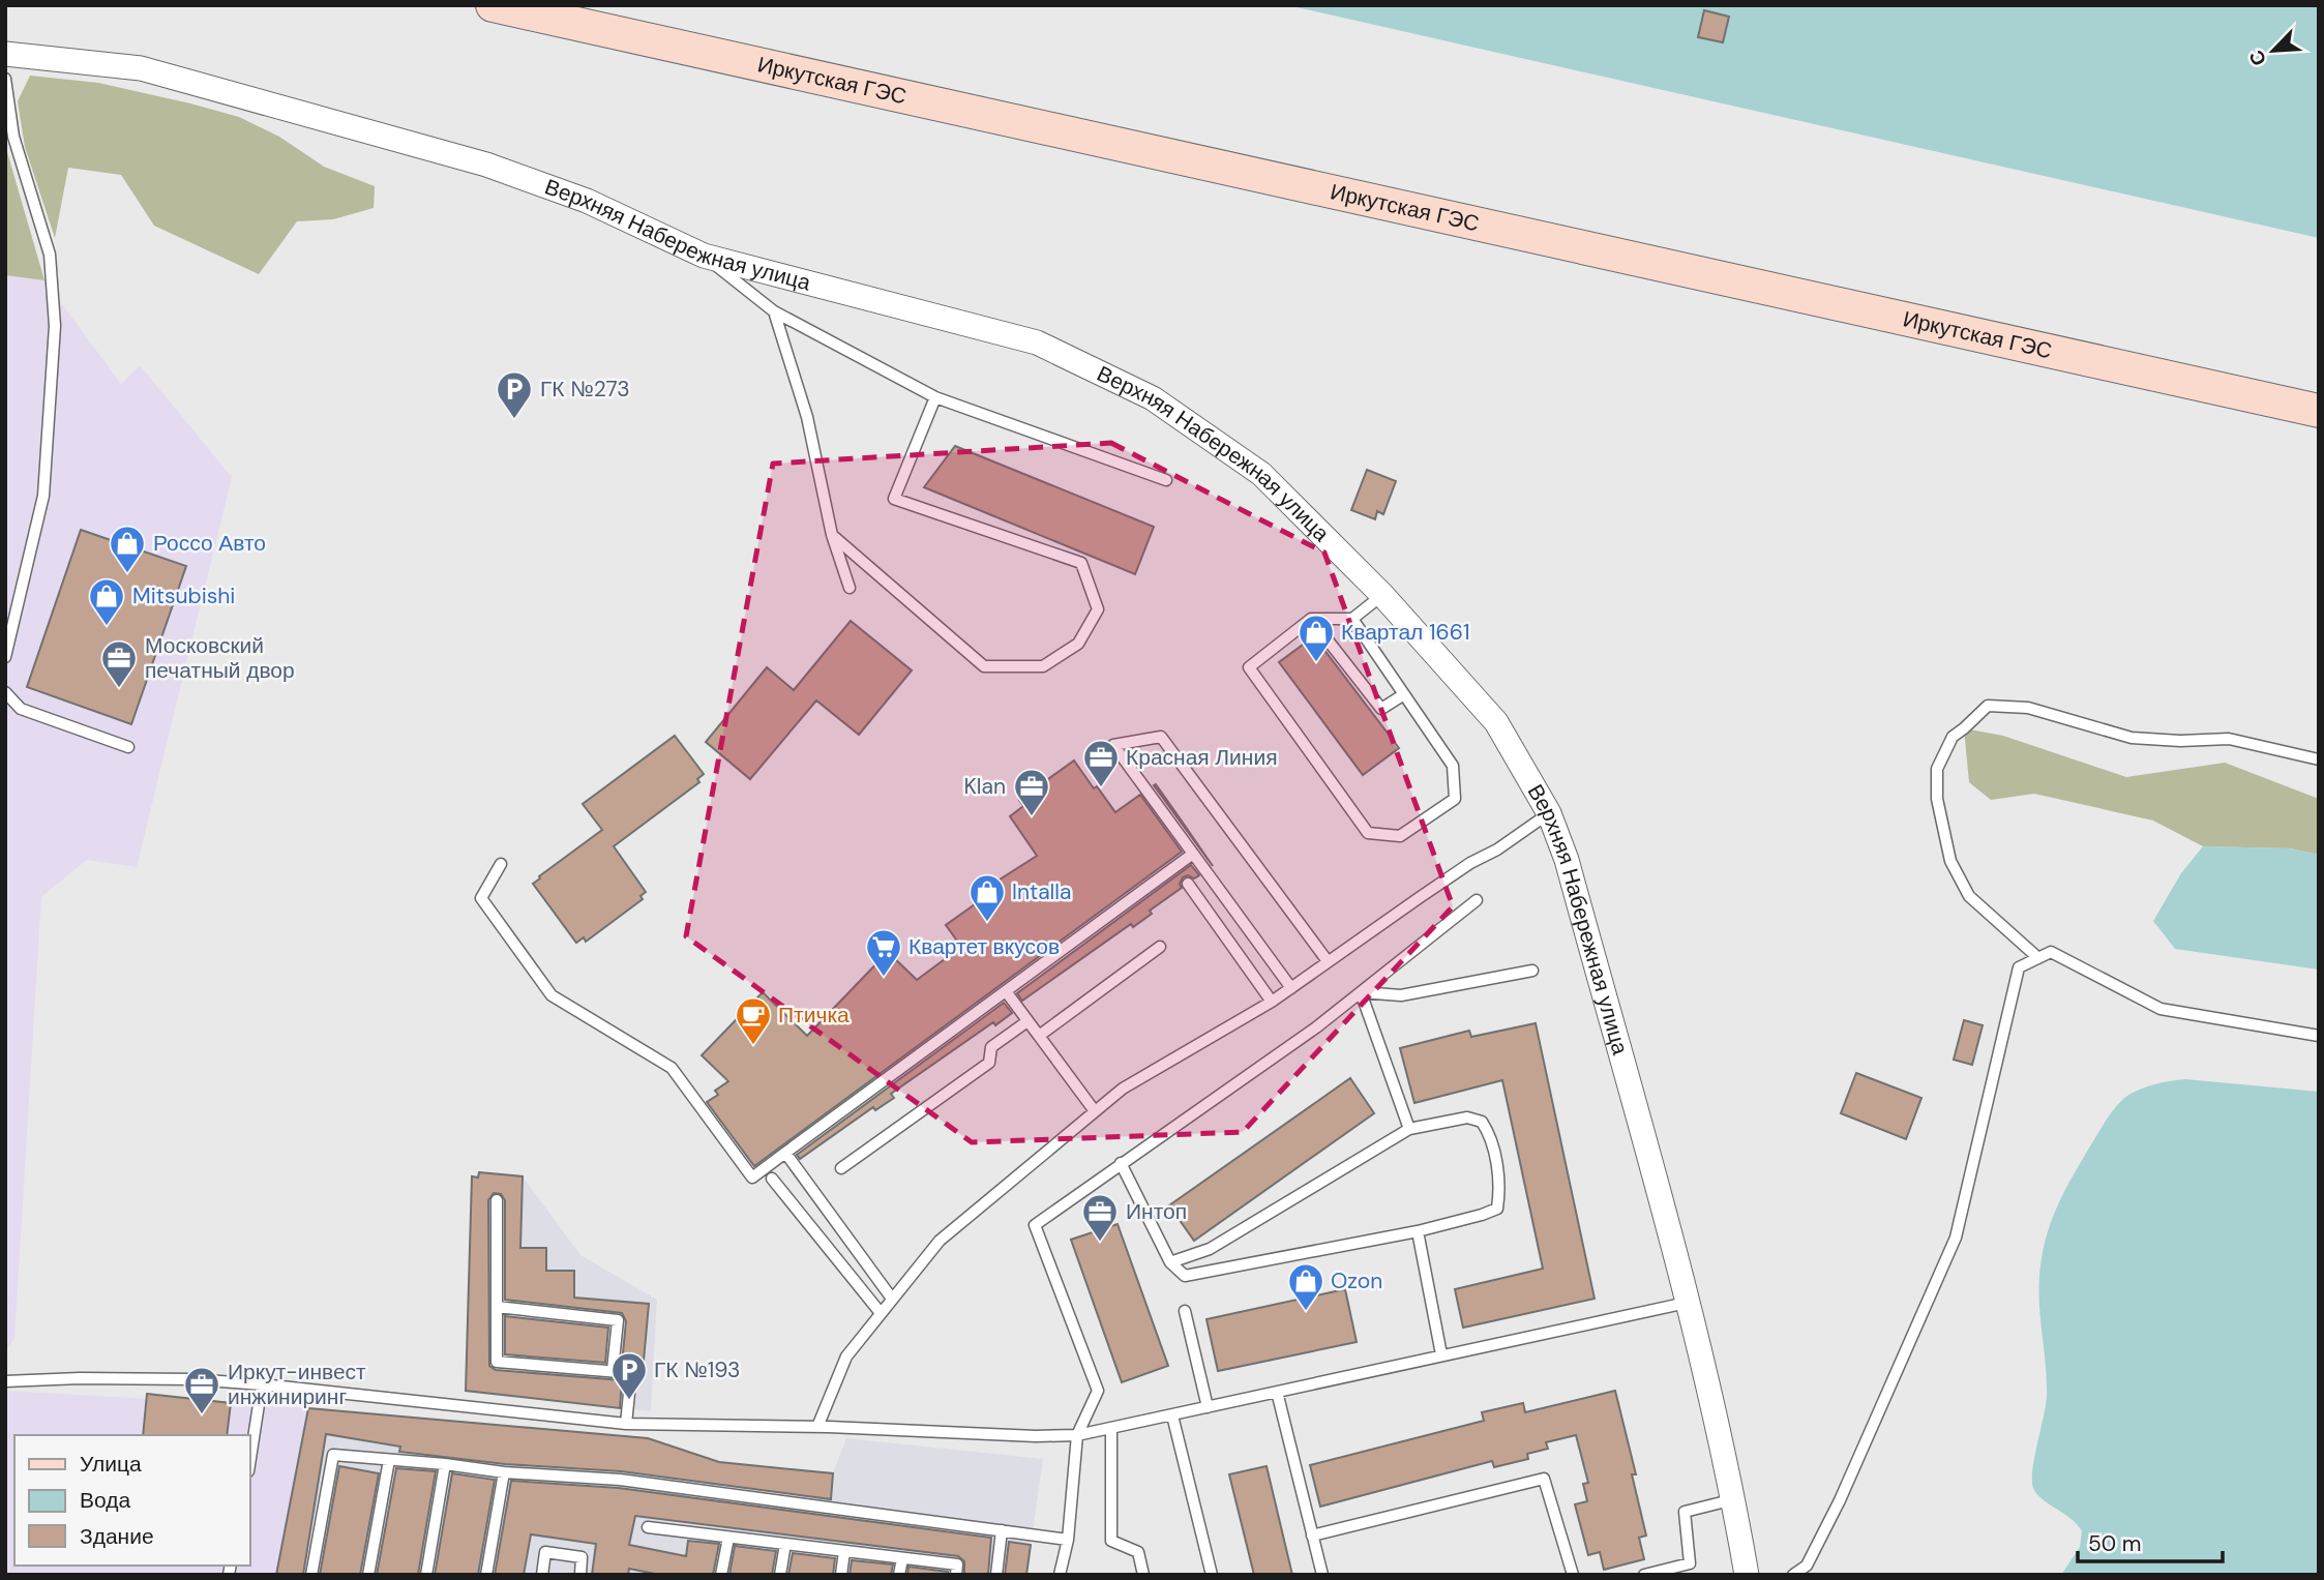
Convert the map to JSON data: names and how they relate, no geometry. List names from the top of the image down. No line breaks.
{"streets":{"main road":["Иркутская ГЭС"],"street":["Верхняя Набережная улица"]},"places":{"parking":["ГК №273","ГК №193"],"shop":["Россо Авто","Mitsubishi","Квартал 1661","Intalla","Ozon"],"office":["Московский печатный двор","Красная Линия","Klan","Интоп","Иркут-инвест инжиниринг"],"supermarket":["Квартет вкусов"],"cafe":["Птичка"]},"legend":["Улица","Вода","Здание"],"scale_bar":"50 m","north":"bottom left"}
